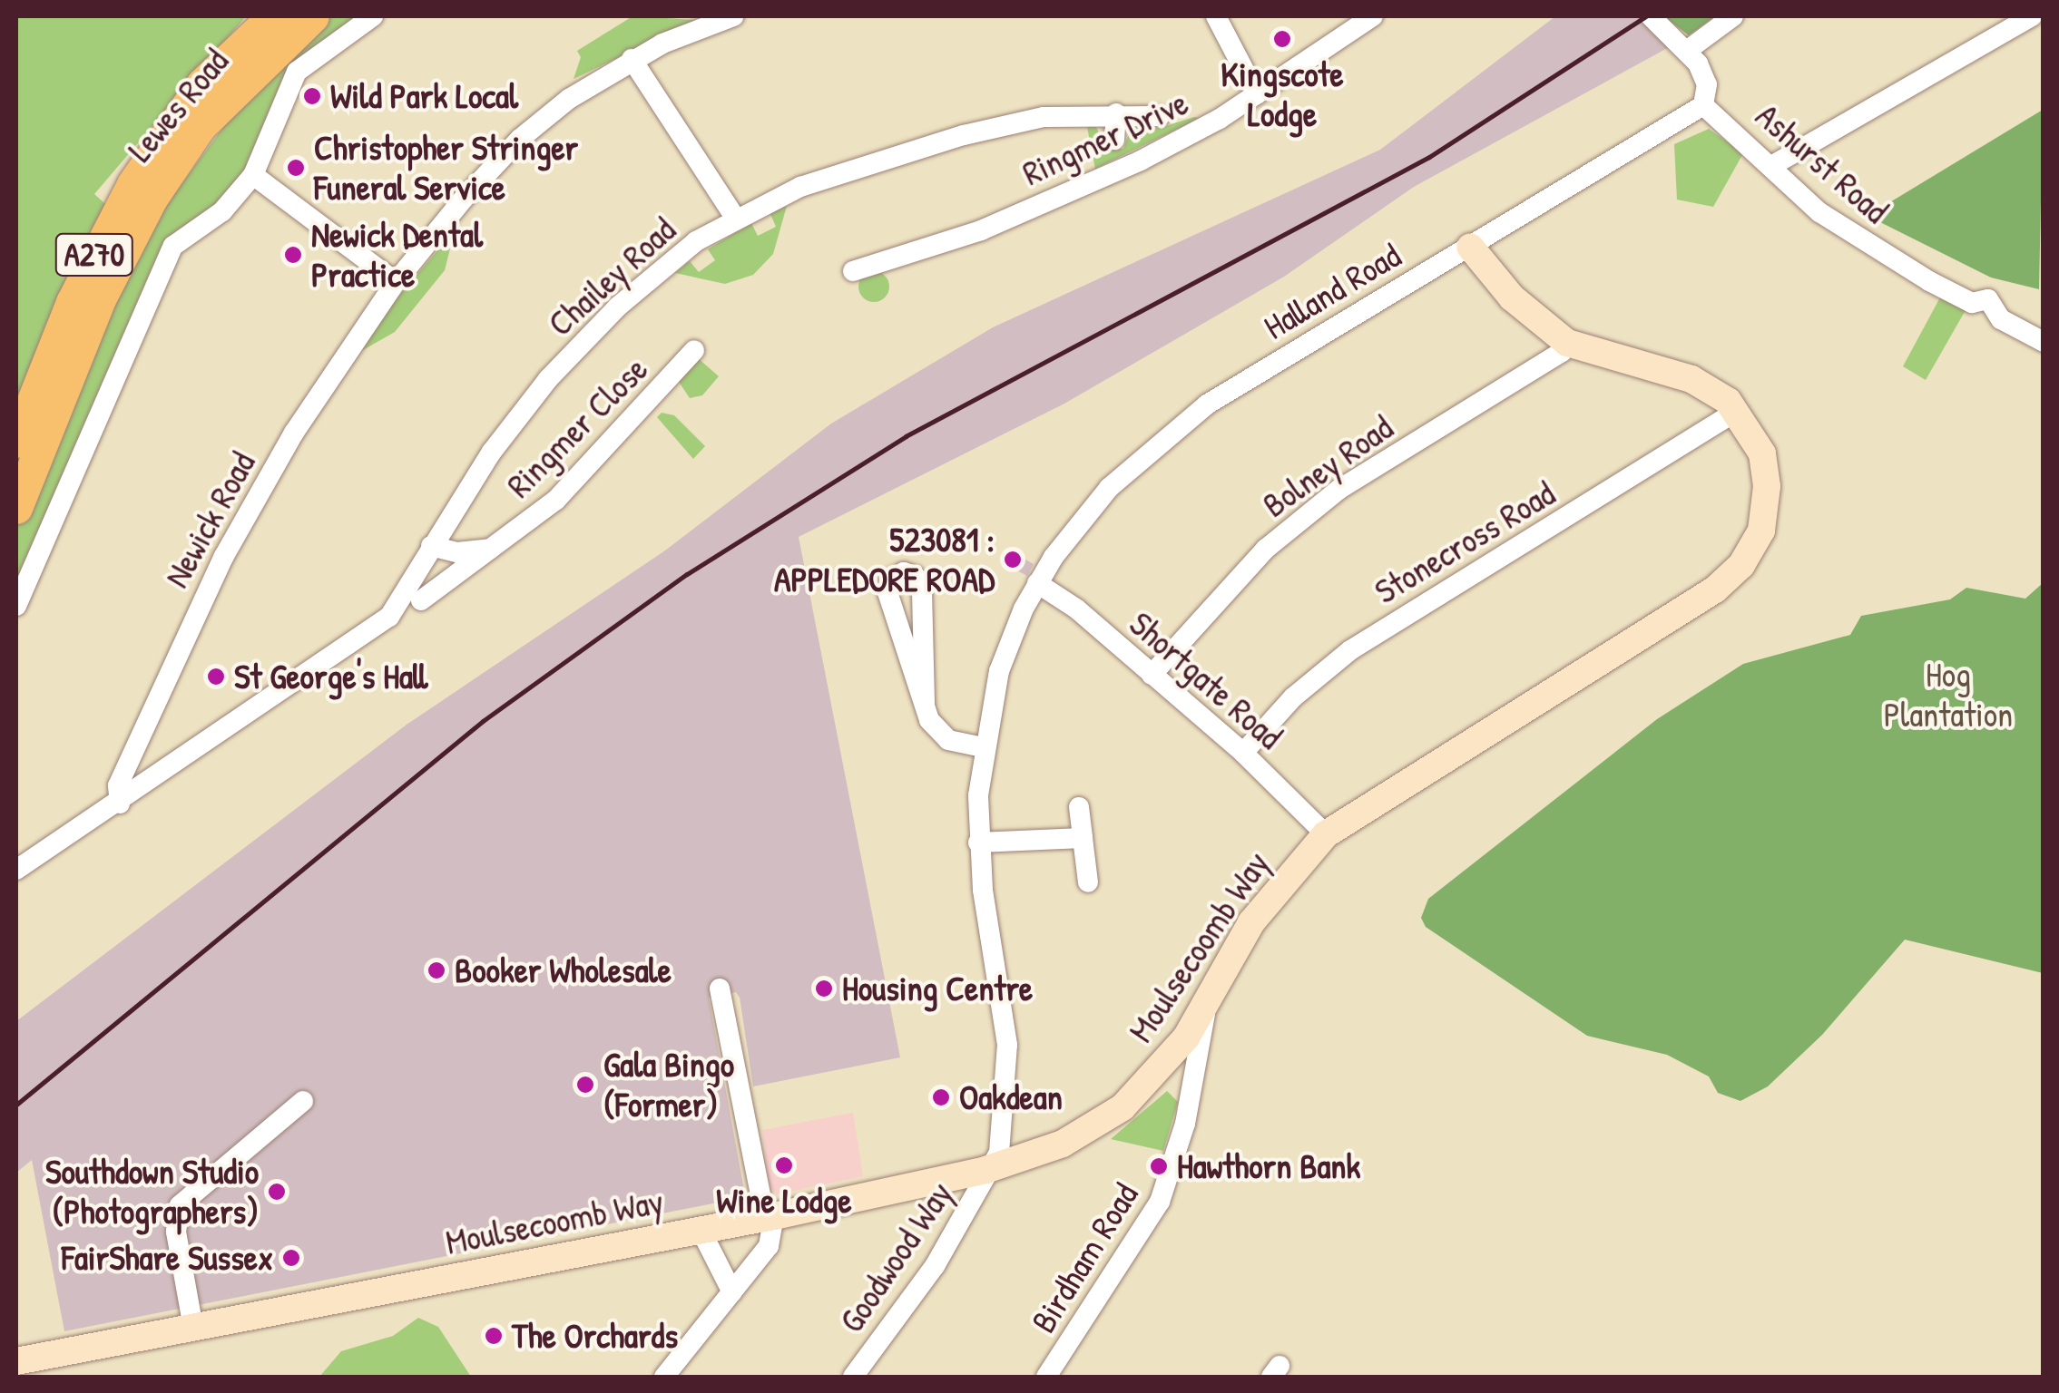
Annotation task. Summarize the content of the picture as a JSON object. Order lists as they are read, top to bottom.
{
  "streets": {
    "main road": ["Lewes Road", "A270"],
    "street": [
      "Ringmer Drive",
      "Ashurst Road",
      "Chailey Road",
      "Halland Road",
      "Ringmer Close",
      "Bolney Road",
      "Newick Road",
      "Stonecross Road",
      "Shortgate Road",
      "Moulsecoomb Way",
      "Goodwood Way",
      "Birdham Road"
    ]
  },
  "crossings": [
    ["Ashurst Road", "Halland Road"],
    ["Chailey Road", "Ringmer Close"],
    ["Chailey Road", "Newick Road"],
    ["Halland Road", "Shortgate Road"],
    ["Halland Road", "Moulsecoomb Way"],
    ["Halland Road", "Goodwood Way"],
    ["Bolney Road", "Shortgate Road"],
    ["Bolney Road", "Moulsecoomb Way"],
    ["Stonecross Road", "Shortgate Road"],
    ["Stonecross Road", "Moulsecoomb Way"],
    ["Shortgate Road", "Moulsecoomb Way"],
    ["Moulsecoomb Way", "Goodwood Way"],
    ["Moulsecoomb Way", "Birdham Road"]
  ],
  "parks": ["Hog Plantation"],
  "places": [
    "Kingscote Lodge",
    "Wild Park Local",
    "Christopher Stringer Funeral Service",
    "Newick Dental Practice",
    "523081 : APPLEDORE ROAD",
    "St George's Hall",
    "Booker Wholesale",
    "Housing Centre",
    "Gala Bingo (Former)",
    "Oakdean",
    "Wine Lodge",
    "Hawthorn Bank",
    "Southdown Studio (Photographers)",
    "FairShare Sussex",
    "The Orchards"
  ]
}
